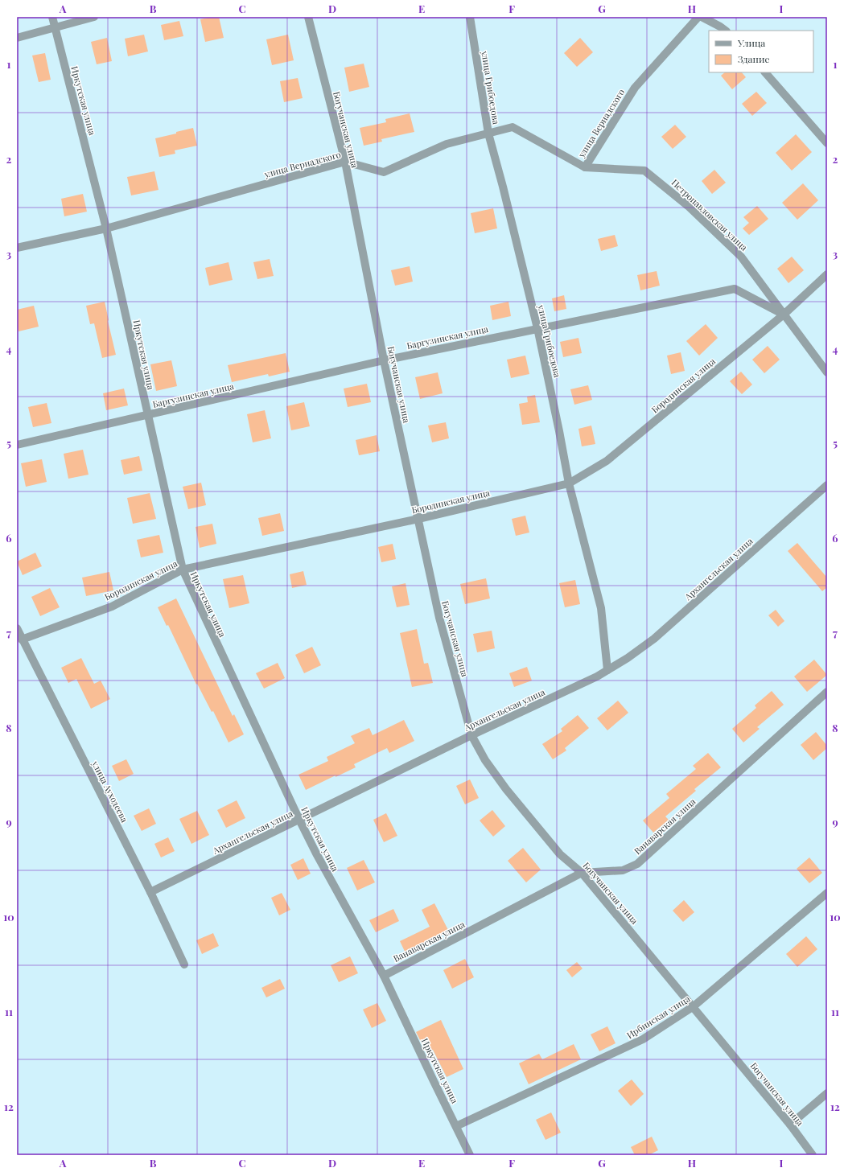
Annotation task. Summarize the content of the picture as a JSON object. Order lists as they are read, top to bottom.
{
  "streets": {
    "street": [
      "улица Грибоедова",
      "Иркутская улица",
      "улица Вернадского",
      "Богучанская улица",
      "Петропавловская улица",
      "Баргузинская улица",
      "Бородинская улица",
      "Архангельская улица",
      "улица Ауходеева",
      "Ванаварская улица",
      "Ирбинская улица"
    ]
  },
  "crossings": [
    ["улица Грибоедова", "улица Вернадского"],
    ["улица Грибоедова", "Баргузинская улица"],
    ["улица Грибоедова", "Бородинская улица"],
    ["улица Грибоедова", "Архангельская улица"],
    ["Иркутская улица", "улица Вернадского"],
    ["Иркутская улица", "Баргузинская улица"],
    ["Иркутская улица", "Бородинская улица"],
    ["Иркутская улица", "Архангельская улица"],
    ["Иркутская улица", "Ванаварская улица"],
    ["Иркутская улица", "Ирбинская улица"],
    ["улица Вернадского", "Богучанская улица"],
    ["улица Вернадского", "Петропавловская улица"],
    ["Богучанская улица", "Баргузинская улица"],
    ["Богучанская улица", "Бородинская улица"],
    ["Богучанская улица", "Архангельская улица"],
    ["Богучанская улица", "Ванаварская улица"],
    ["Богучанская улица", "Ирбинская улица"],
    ["Петропавловская улица", "Баргузинская улица"],
    ["Петропавловская улица", "Бородинская улица"],
    ["Баргузинская улица", "Бородинская улица"],
    ["Бородинская улица", "улица Ауходеева"],
    ["Архангельская улица", "улица Ауходеева"]
  ],
  "legend": ["Улица", "Здание"],
  "grid": {
    "columns": [
      "A",
      "B",
      "C",
      "D",
      "E",
      "F",
      "G",
      "H",
      "I"
    ],
    "rows": [
      "1",
      "2",
      "3",
      "4",
      "5",
      "6",
      "7",
      "8",
      "9",
      "10",
      "11",
      "12"
    ]
  }
}
